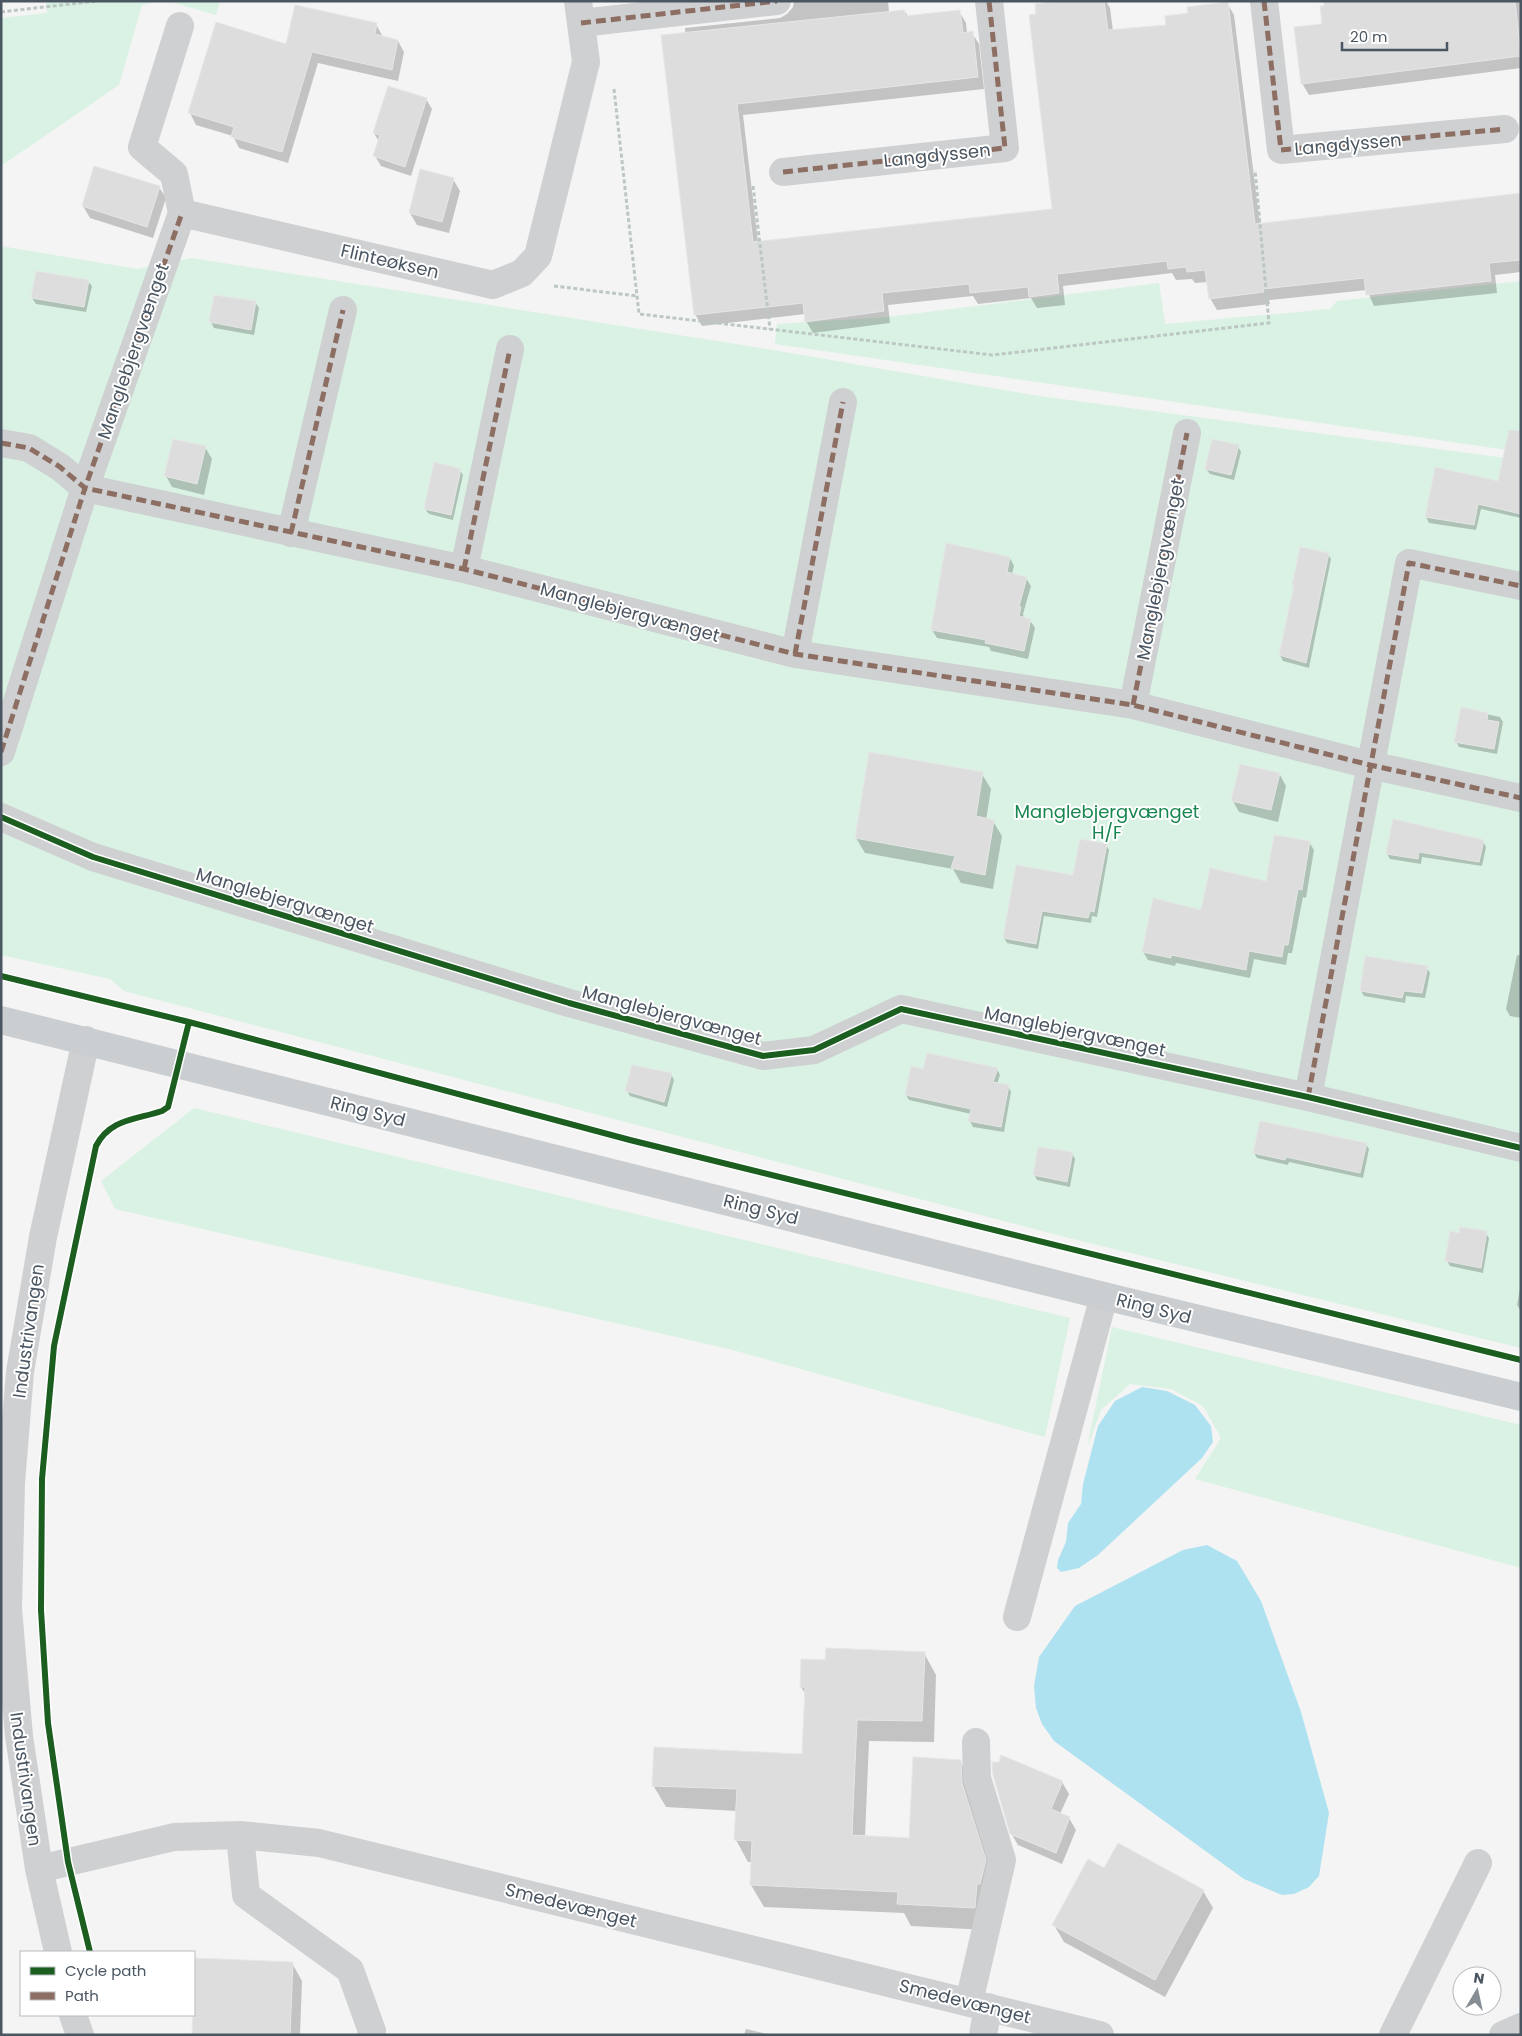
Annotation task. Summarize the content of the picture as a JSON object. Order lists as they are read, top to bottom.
{
  "streets": {
    "main road": ["Ring Syd"],
    "street": [
      "Langdyssen",
      "Flinteøksen",
      "Manglebjergvænget",
      "Industrivangen",
      "Smedevænget"
    ]
  },
  "crossings": [
    ["Flinteøksen", "Manglebjergvænget"],
    ["Ring Syd", "Industrivangen"],
    ["Industrivangen", "Smedevænget"]
  ],
  "parks": ["Manglebjergvænget H/F"],
  "legend": ["Cycle path", "Path"],
  "scale_bar": "20 m",
  "north": "top"
}
